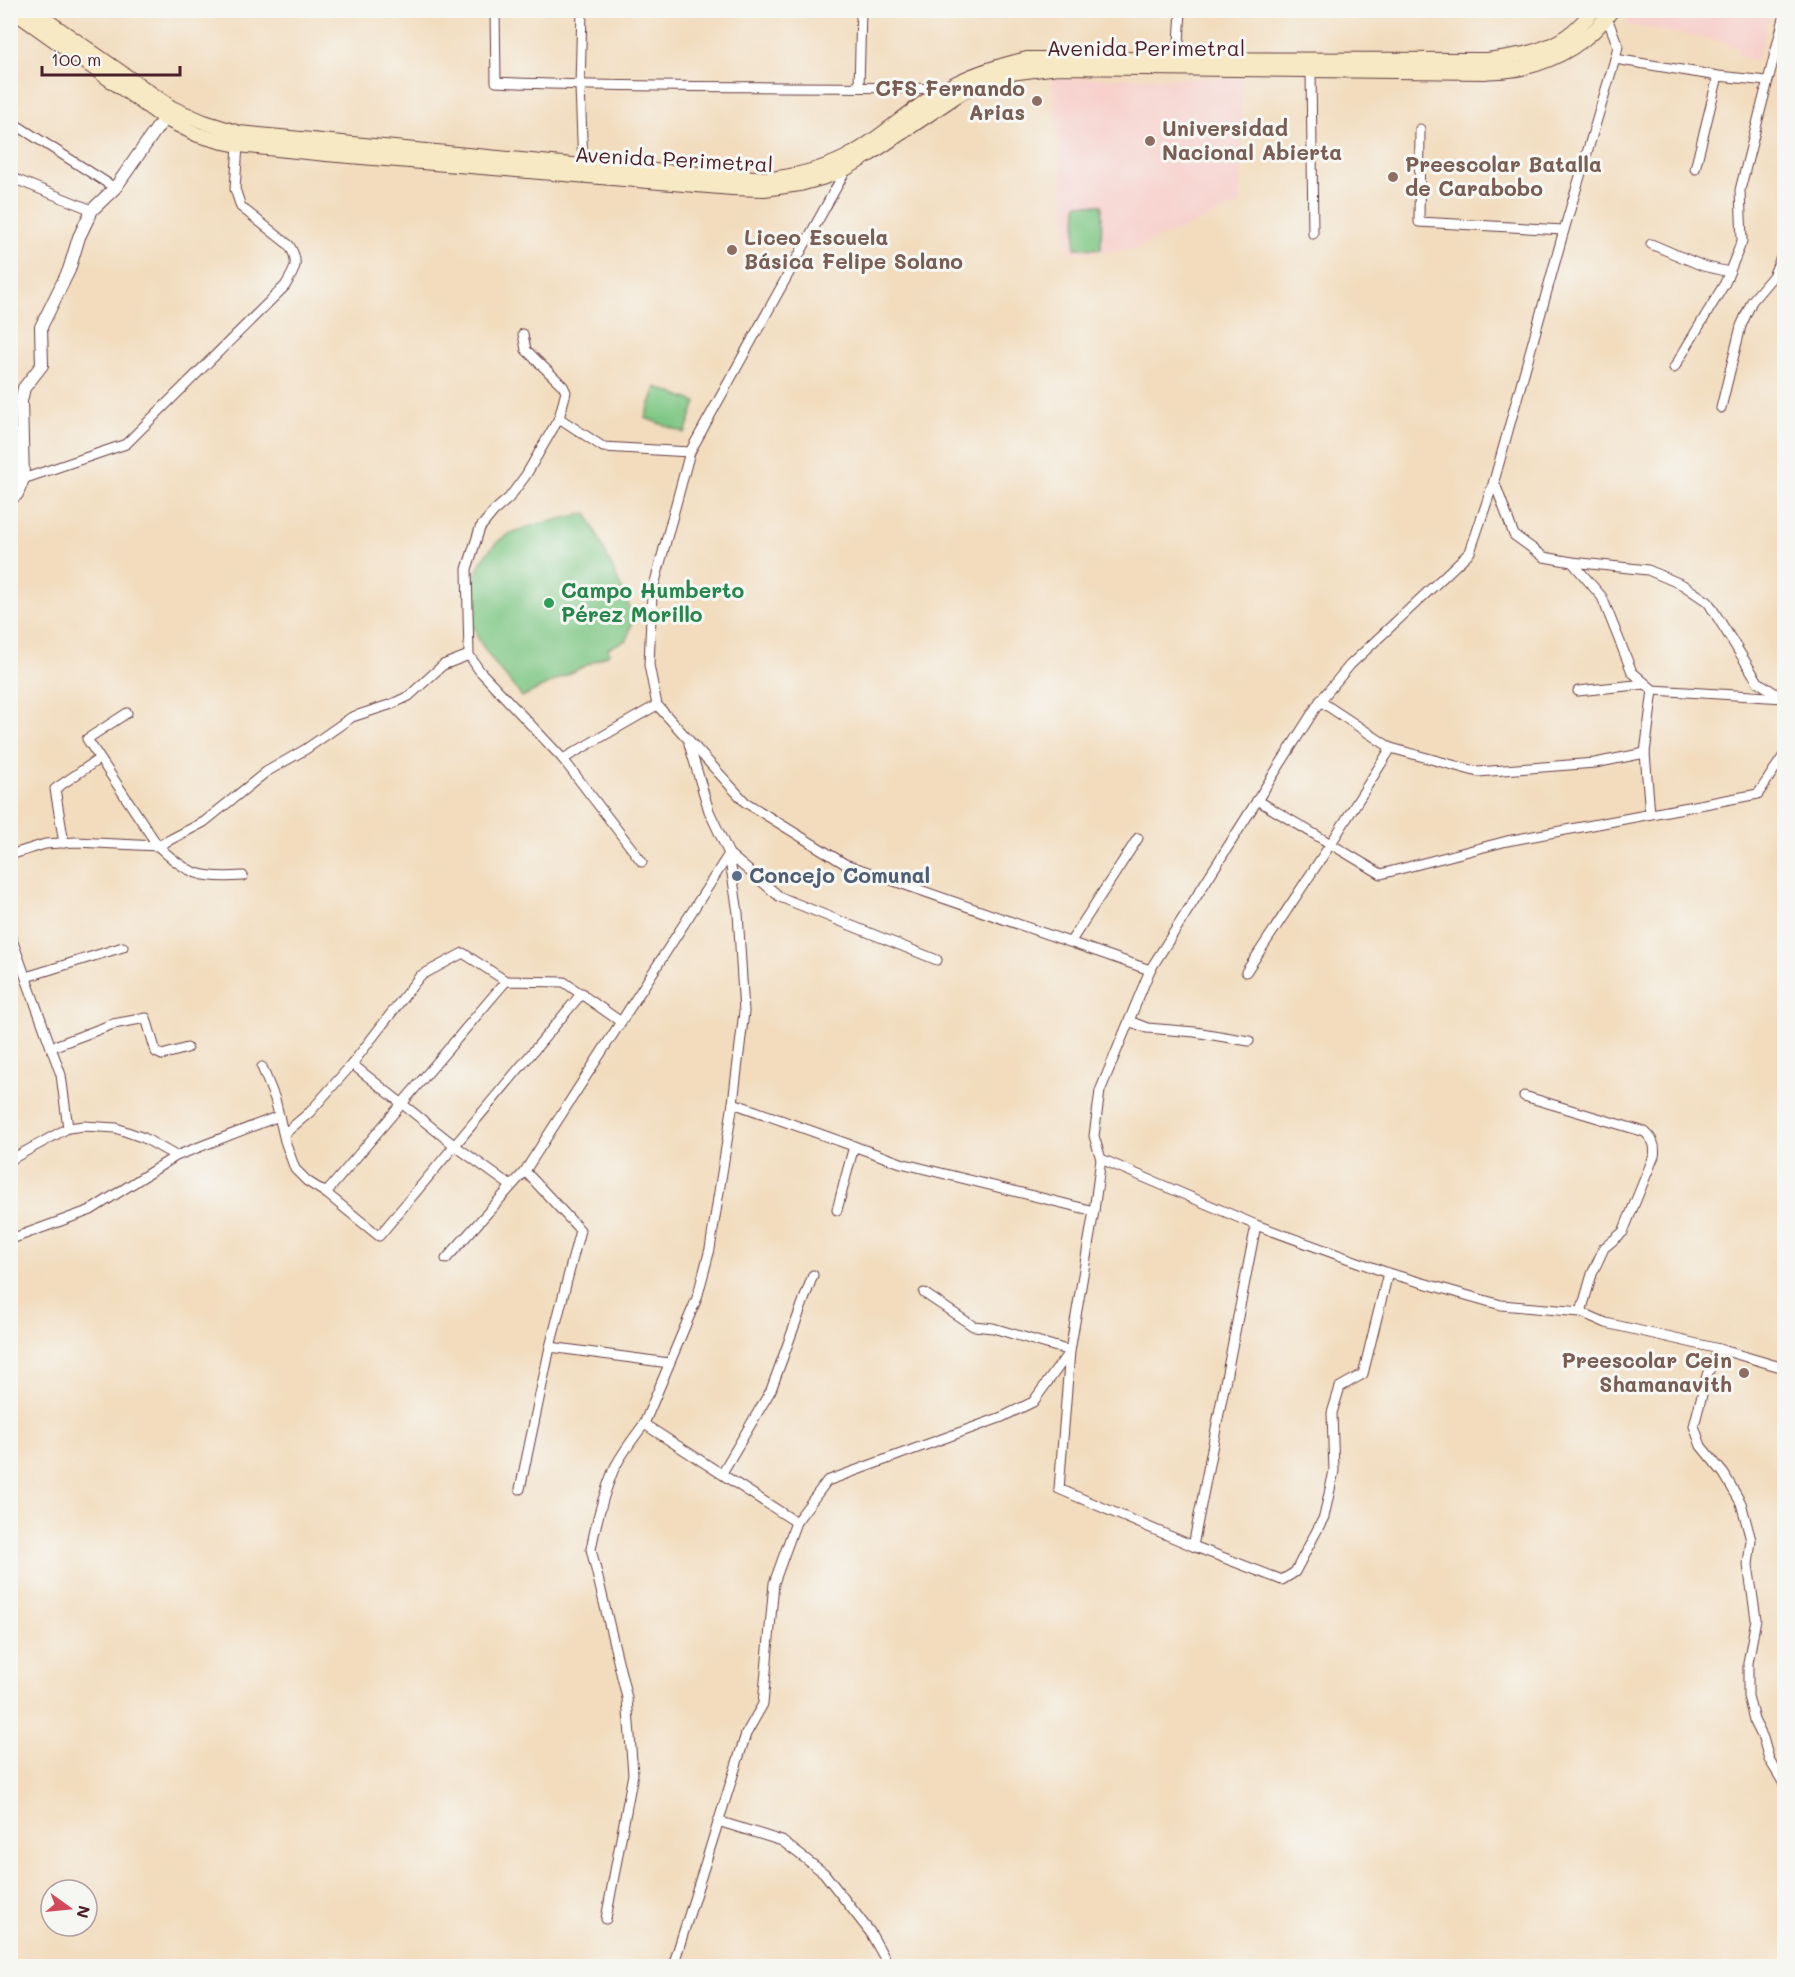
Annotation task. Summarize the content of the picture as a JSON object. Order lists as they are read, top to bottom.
{
  "streets": {
    "main road": ["Avenida Perimetral"]
  },
  "places": [
    "CFS Fernando Arias",
    "Universidad Nacional Abierta",
    "Preescolar Batalla de Carabobo",
    "Liceo Escuela Básica Felipe Solano",
    "Campo Humberto Pérez Morillo",
    "Concejo Comunal",
    "Preescolar Cein Shamanavith"
  ],
  "scale_bar": "100 m",
  "north": "right"
}
